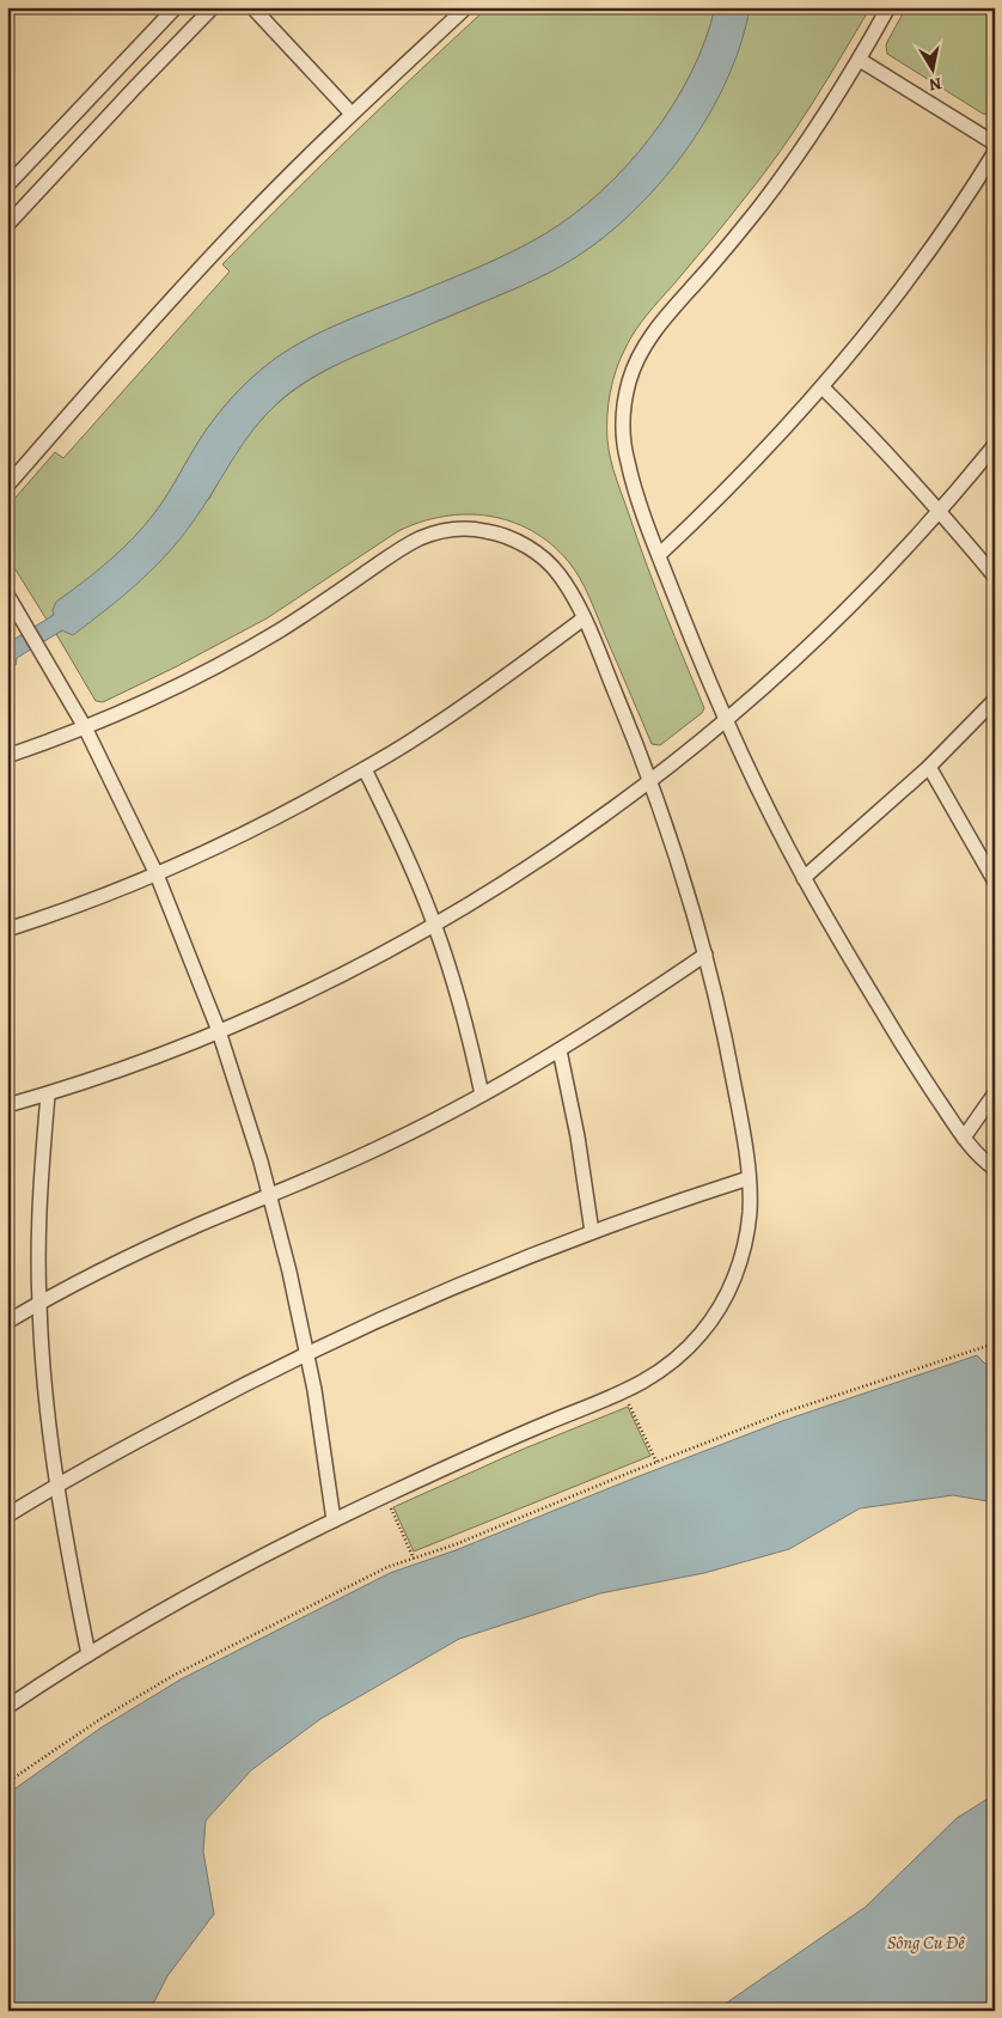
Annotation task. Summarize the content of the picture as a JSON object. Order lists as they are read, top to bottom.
{
  "water": ["Sông Cu Đê"],
  "north": "bottom"
}
